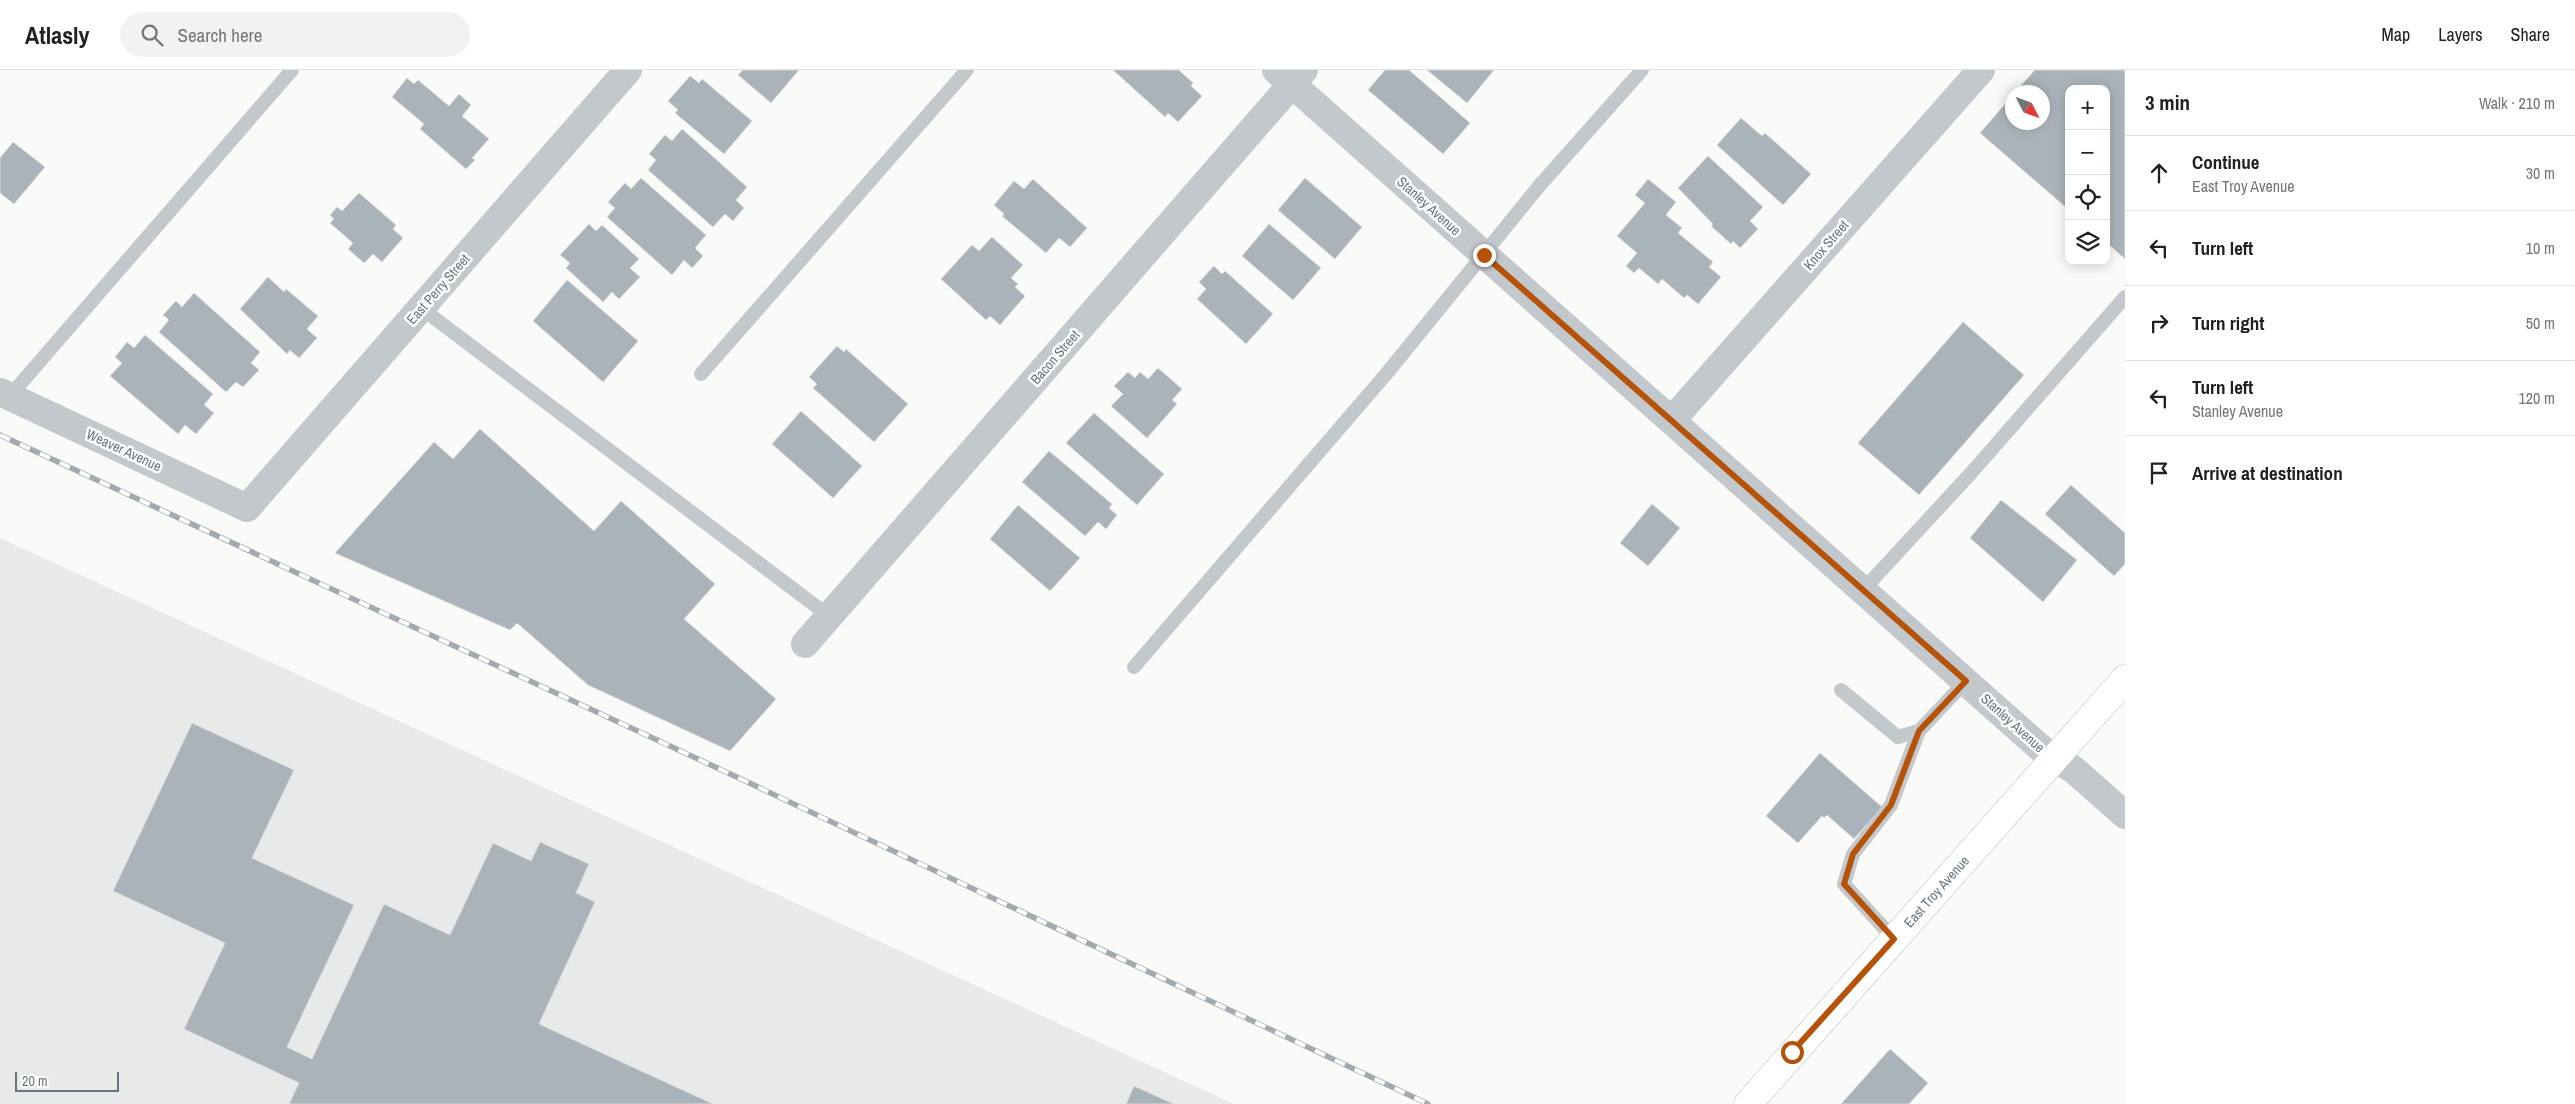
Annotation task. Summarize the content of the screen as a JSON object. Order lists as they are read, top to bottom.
{
  "streets": {
    "main road": ["East Troy Avenue"],
    "street": [
      "Stanley Avenue",
      "Knox Street",
      "East Perry Street",
      "Bacon Street",
      "Weaver Avenue"
    ]
  },
  "crossings": [
    ["Stanley Avenue", "Knox Street"],
    ["Stanley Avenue", "Bacon Street"],
    ["Stanley Avenue", "East Troy Avenue"],
    ["East Perry Street", "Weaver Avenue"]
  ],
  "scale_bar": "20 m",
  "north": "bottom right",
  "page": {
    "header": "Atlasly",
    "search": "Search here",
    "nav": ["Map", "Layers", "Share"],
    "heading": ["3 min", "Walk · 210 m"],
    "map_buttons": ["+", "−"],
    "list": [
      ["Continue", "East Troy Avenue", "30 m"],
      ["Turn left", "10 m"],
      ["Turn right", "50 m"],
      ["Turn left", "Stanley Avenue", "120 m"],
      "Arrive at destination"
    ],
    "scale": "20 m"
  }
}
